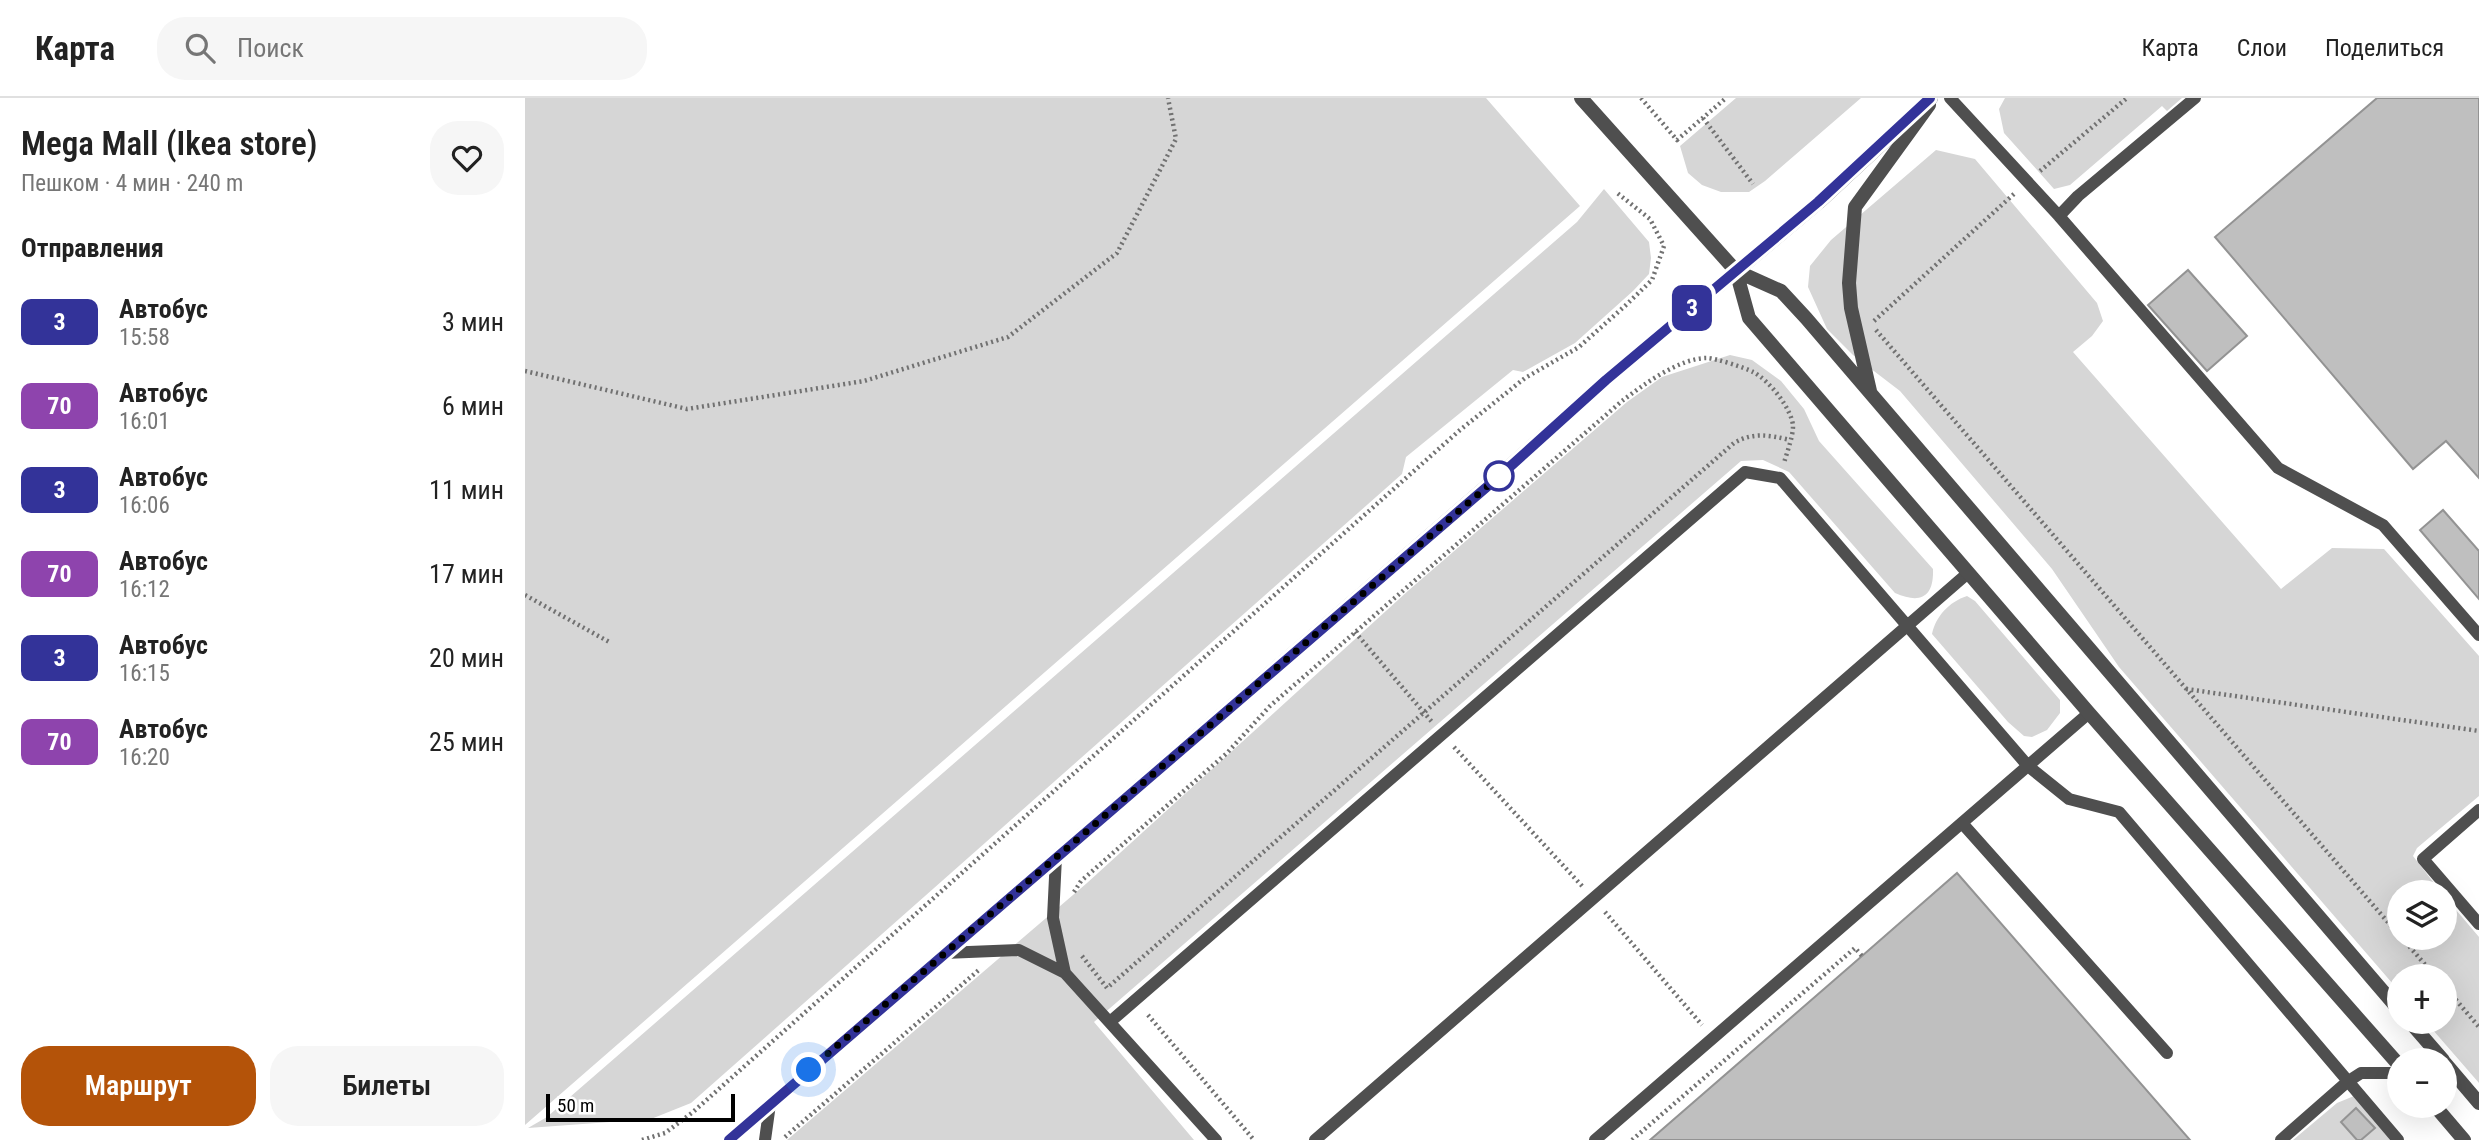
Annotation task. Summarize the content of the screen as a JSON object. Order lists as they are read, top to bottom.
{
  "lines": ["bus line 3"],
  "scale_bar": "50 m",
  "page": {
    "header": "Карта",
    "search": "Поиск",
    "nav": ["Карта", "Слои", "Поделиться"],
    "heading": [
      ["Mega Mall (Ikea store)", "Пешком · 4 мин · 240 m"],
      "Отправления"
    ],
    "on_map": "3",
    "list": [
      {
        "mark": "3",
        "name": "Автобус",
        "note": "15:58",
        "value": "3 мин"
      },
      {
        "mark": "70",
        "name": "Автобус",
        "note": "16:01",
        "value": "6 мин"
      },
      {
        "mark": "3",
        "name": "Автобус",
        "note": "16:06",
        "value": "11 мин"
      },
      {
        "mark": "70",
        "name": "Автобус",
        "note": "16:12",
        "value": "17 мин"
      },
      {
        "mark": "3",
        "name": "Автобус",
        "note": "16:15",
        "value": "20 мин"
      },
      {
        "mark": "70",
        "name": "Автобус",
        "note": "16:20",
        "value": "25 мин"
      }
    ],
    "map_buttons": ["+", "−"],
    "buttons": ["Маршрут", "Билеты"],
    "scale": "50 m"
  }
}
